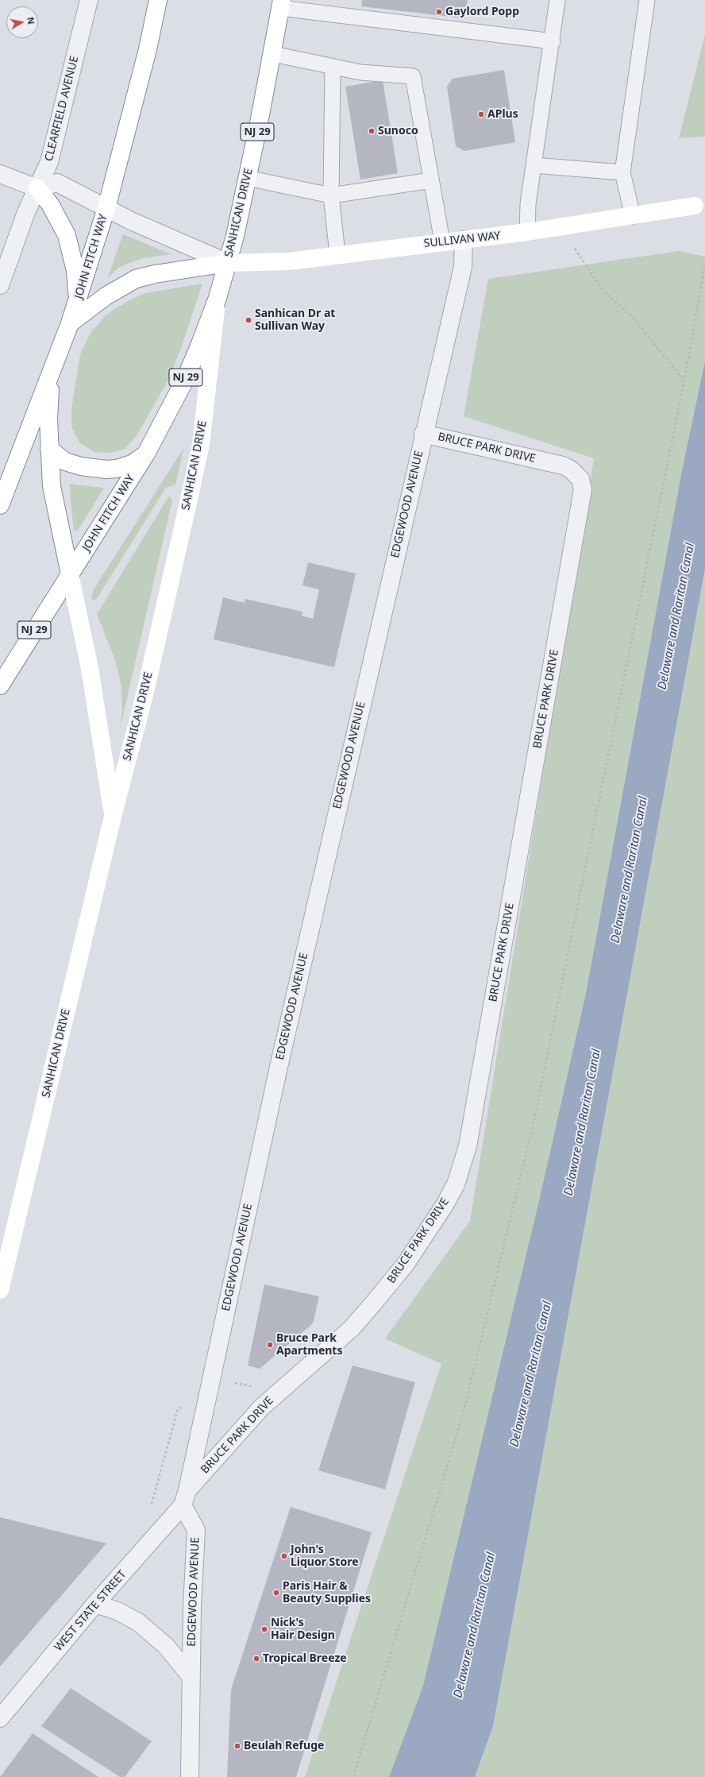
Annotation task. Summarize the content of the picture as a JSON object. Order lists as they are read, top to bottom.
{
  "streets": {
    "main road": [
      "NJ 29",
      "SANHICAN DRIVE",
      "SULLIVAN WAY",
      "JOHN FITCH WAY"
    ],
    "street": [
      "CLEARFIELD AVENUE",
      "BRUCE PARK DRIVE",
      "EDGEWOOD AVENUE",
      "WEST STATE STREET"
    ]
  },
  "crossings": [
    ["SANHICAN DRIVE", "SULLIVAN WAY"],
    ["SANHICAN DRIVE", "JOHN FITCH WAY"],
    ["SULLIVAN WAY", "JOHN FITCH WAY"],
    ["SULLIVAN WAY", "EDGEWOOD AVENUE"],
    ["BRUCE PARK DRIVE", "EDGEWOOD AVENUE"],
    ["BRUCE PARK DRIVE", "WEST STATE STREET"],
    ["EDGEWOOD AVENUE", "WEST STATE STREET"]
  ],
  "water": ["Delaware and Raritan Canal"],
  "places": [
    "Gaylord Popp",
    "APlus",
    "Sunoco",
    "Sanhican Dr at Sullivan Way",
    "Bruce Park Apartments",
    "John's Liquor Store",
    "Paris Hair & Beauty Supplies",
    "Nick's Hair Design",
    "Tropical Breeze",
    "Beulah Refuge"
  ],
  "north": "right"
}
